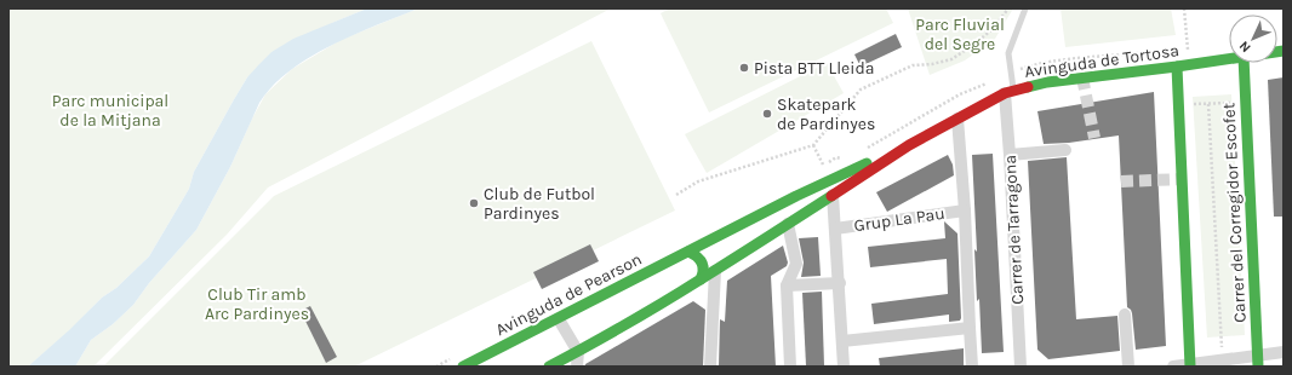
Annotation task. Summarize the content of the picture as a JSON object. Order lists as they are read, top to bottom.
{
  "streets": {
    "street": [
      "Avinguda de Tortosa",
      "Carrer del Corregidor Escofet",
      "Grup La Pau",
      "Carrer de Tarragona",
      "Avinguda de Pearson"
    ]
  },
  "crossings": [
    ["Avinguda de Tortosa", "Grup La Pau"],
    ["Avinguda de Tortosa", "Carrer de Tarragona"],
    ["Avinguda de Tortosa", "Avinguda de Pearson"]
  ],
  "parks": ["Parc Fluvial del Segre", "Parc municipal de la Mitjana", "Club Tir amb Arc Pardinyes"],
  "places": ["Pista BTT Lleida", "Skatepark de Pardinyes", "Club de Futbol Pardinyes"],
  "north": "bottom left"
}
